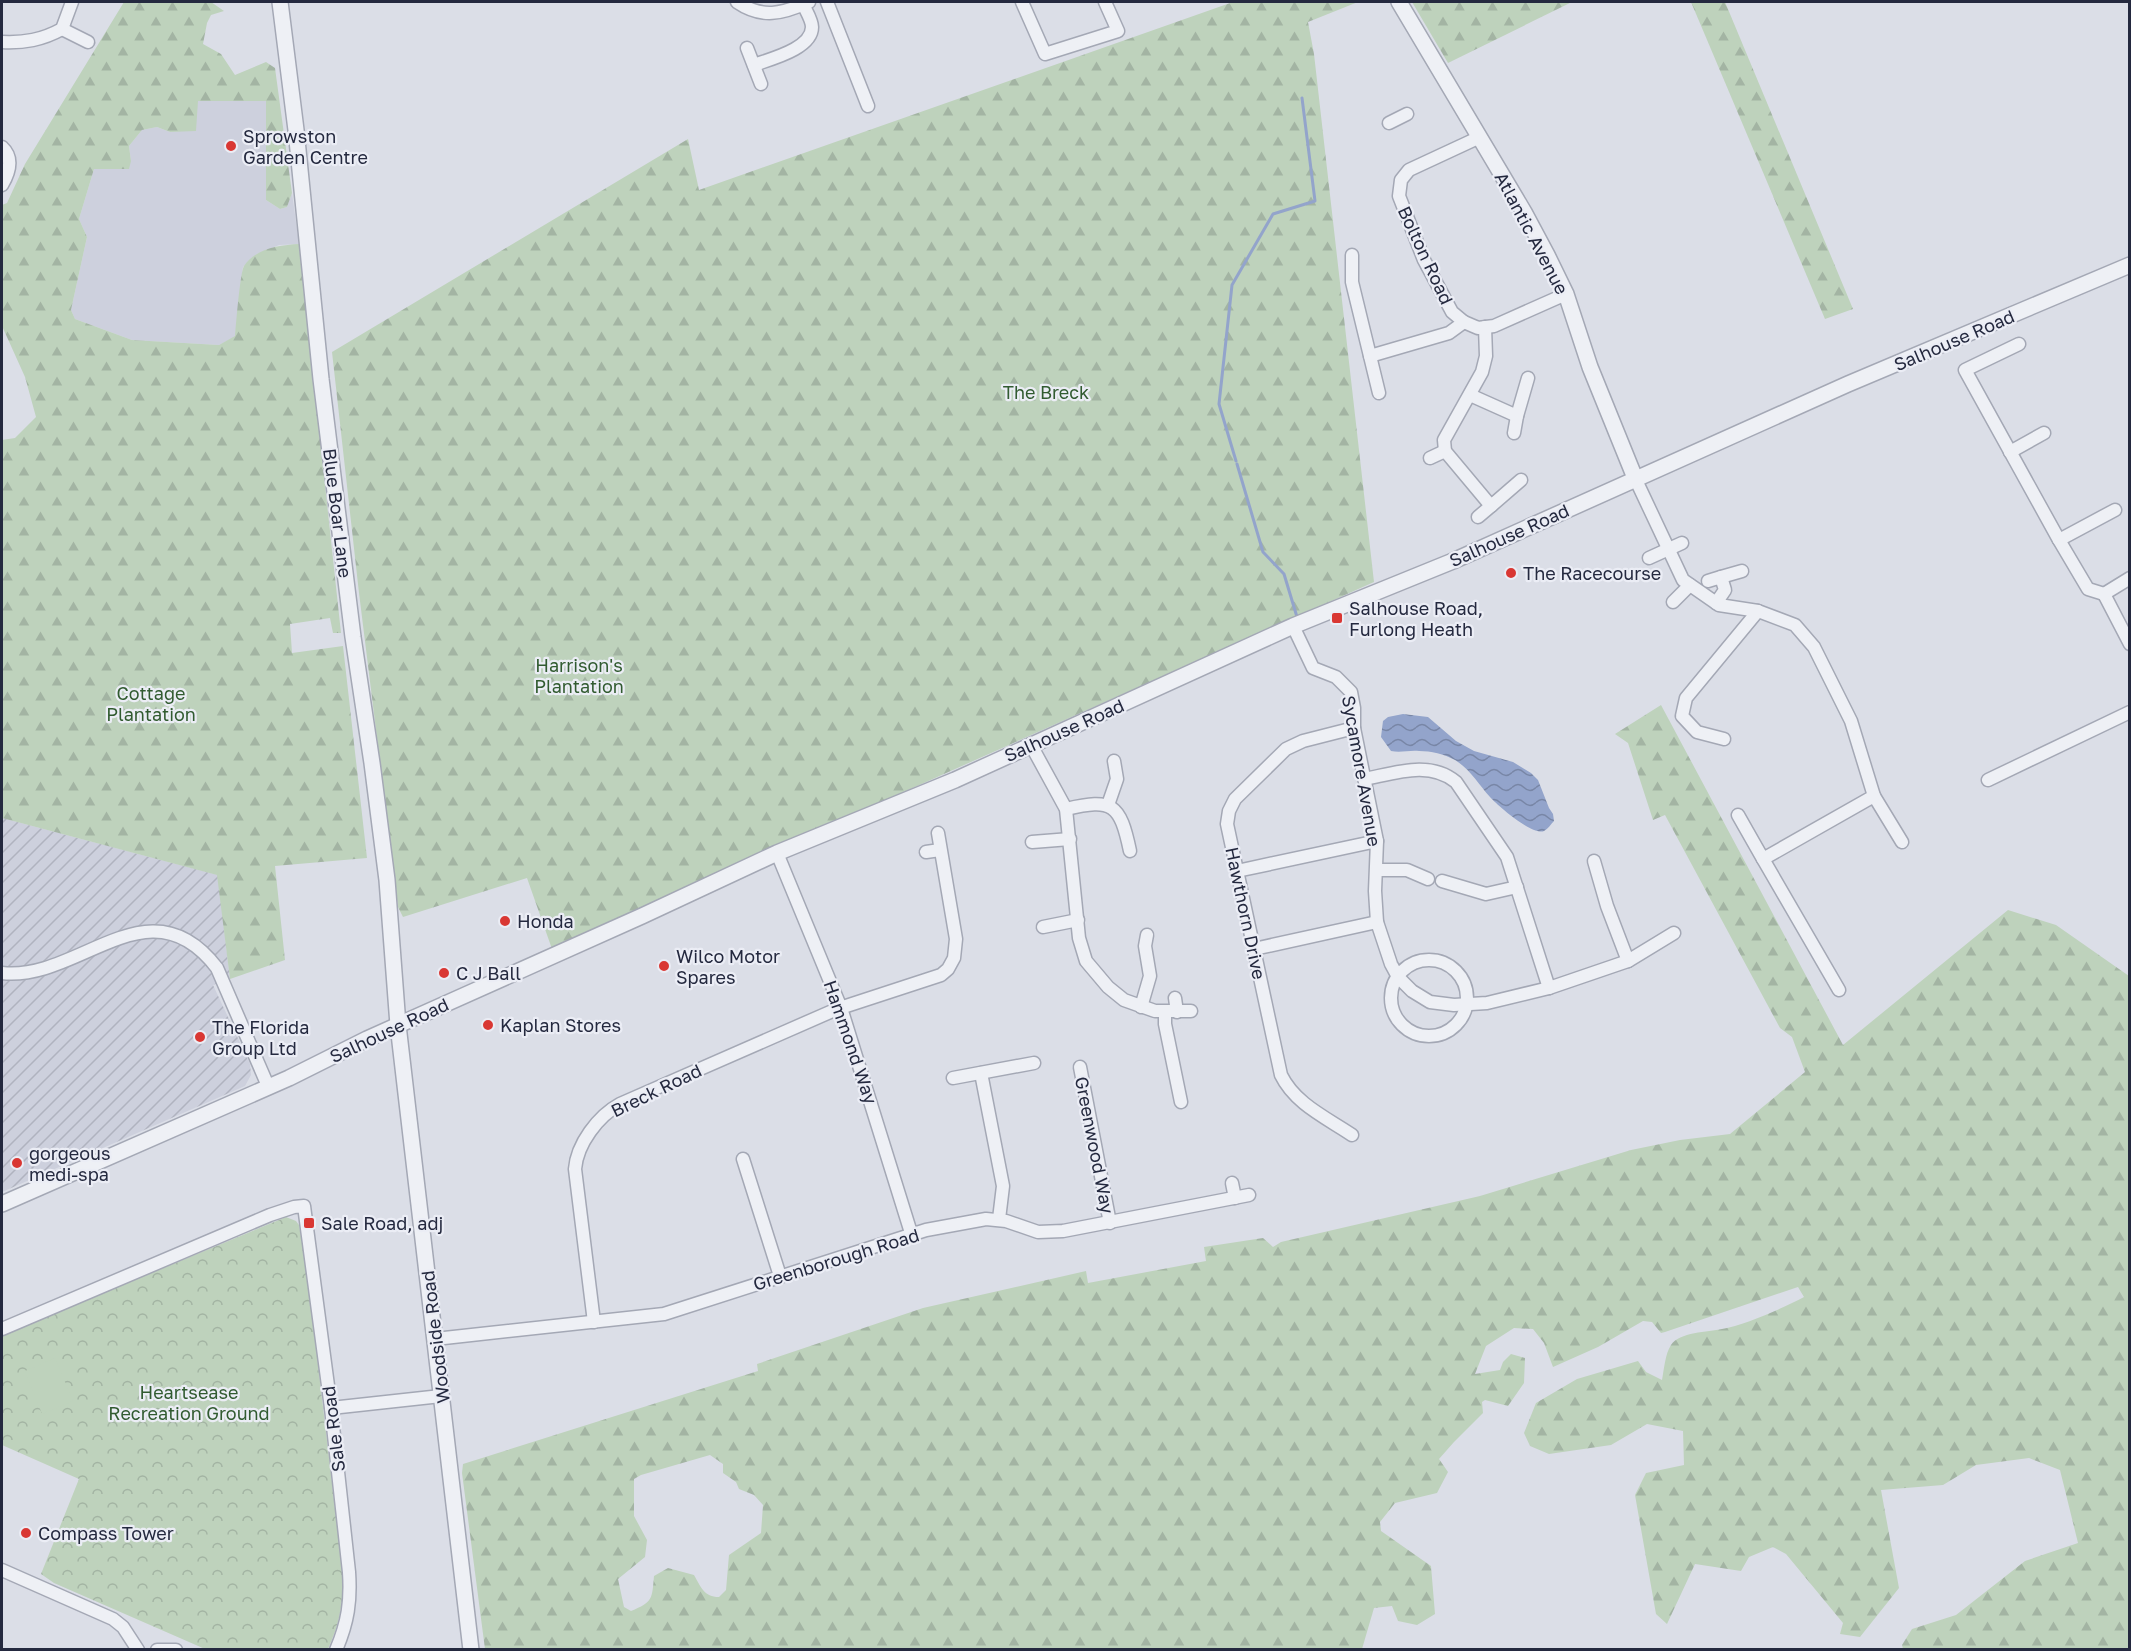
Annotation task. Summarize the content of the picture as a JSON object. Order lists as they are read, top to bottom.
{
  "streets": {
    "street": [
      "Atlantic Avenue",
      "Bolton Road",
      "Salhouse Road",
      "Blue Boar Lane",
      "Sycamore Avenue",
      "Hawthorn Drive",
      "Hammond Way",
      "Breck Road",
      "Greenwood Way",
      "Greenborough Road",
      "Woodside Road",
      "Sale Road"
    ]
  },
  "crossings": [
    ["Atlantic Avenue", "Bolton Road"],
    ["Atlantic Avenue", "Salhouse Road"],
    ["Salhouse Road", "Blue Boar Lane"],
    ["Salhouse Road", "Sycamore Avenue"],
    ["Salhouse Road", "Hammond Way"],
    ["Salhouse Road", "Woodside Road"],
    ["Blue Boar Lane", "Woodside Road"],
    ["Sycamore Avenue", "Hawthorn Drive"],
    ["Hammond Way", "Breck Road"],
    ["Hammond Way", "Greenborough Road"],
    ["Breck Road", "Greenborough Road"],
    ["Greenwood Way", "Greenborough Road"],
    ["Greenborough Road", "Woodside Road"]
  ],
  "parks": [
    "The Breck",
    "Harrison's Plantation",
    "Cottage Plantation",
    "Heartsease Recreation Ground"
  ],
  "places": {
    "other": [
      "Sprowston Garden Centre",
      "The Racecourse",
      "Honda",
      "Wilco Motor Spares",
      "C J Ball",
      "Kaplan Stores",
      "The Florida Group Ltd",
      "gorgeous medi-spa",
      "Compass Tower"
    ],
    "transit": ["Salhouse Road, Furlong Heath", "Sale Road, adj"]
  }
}
